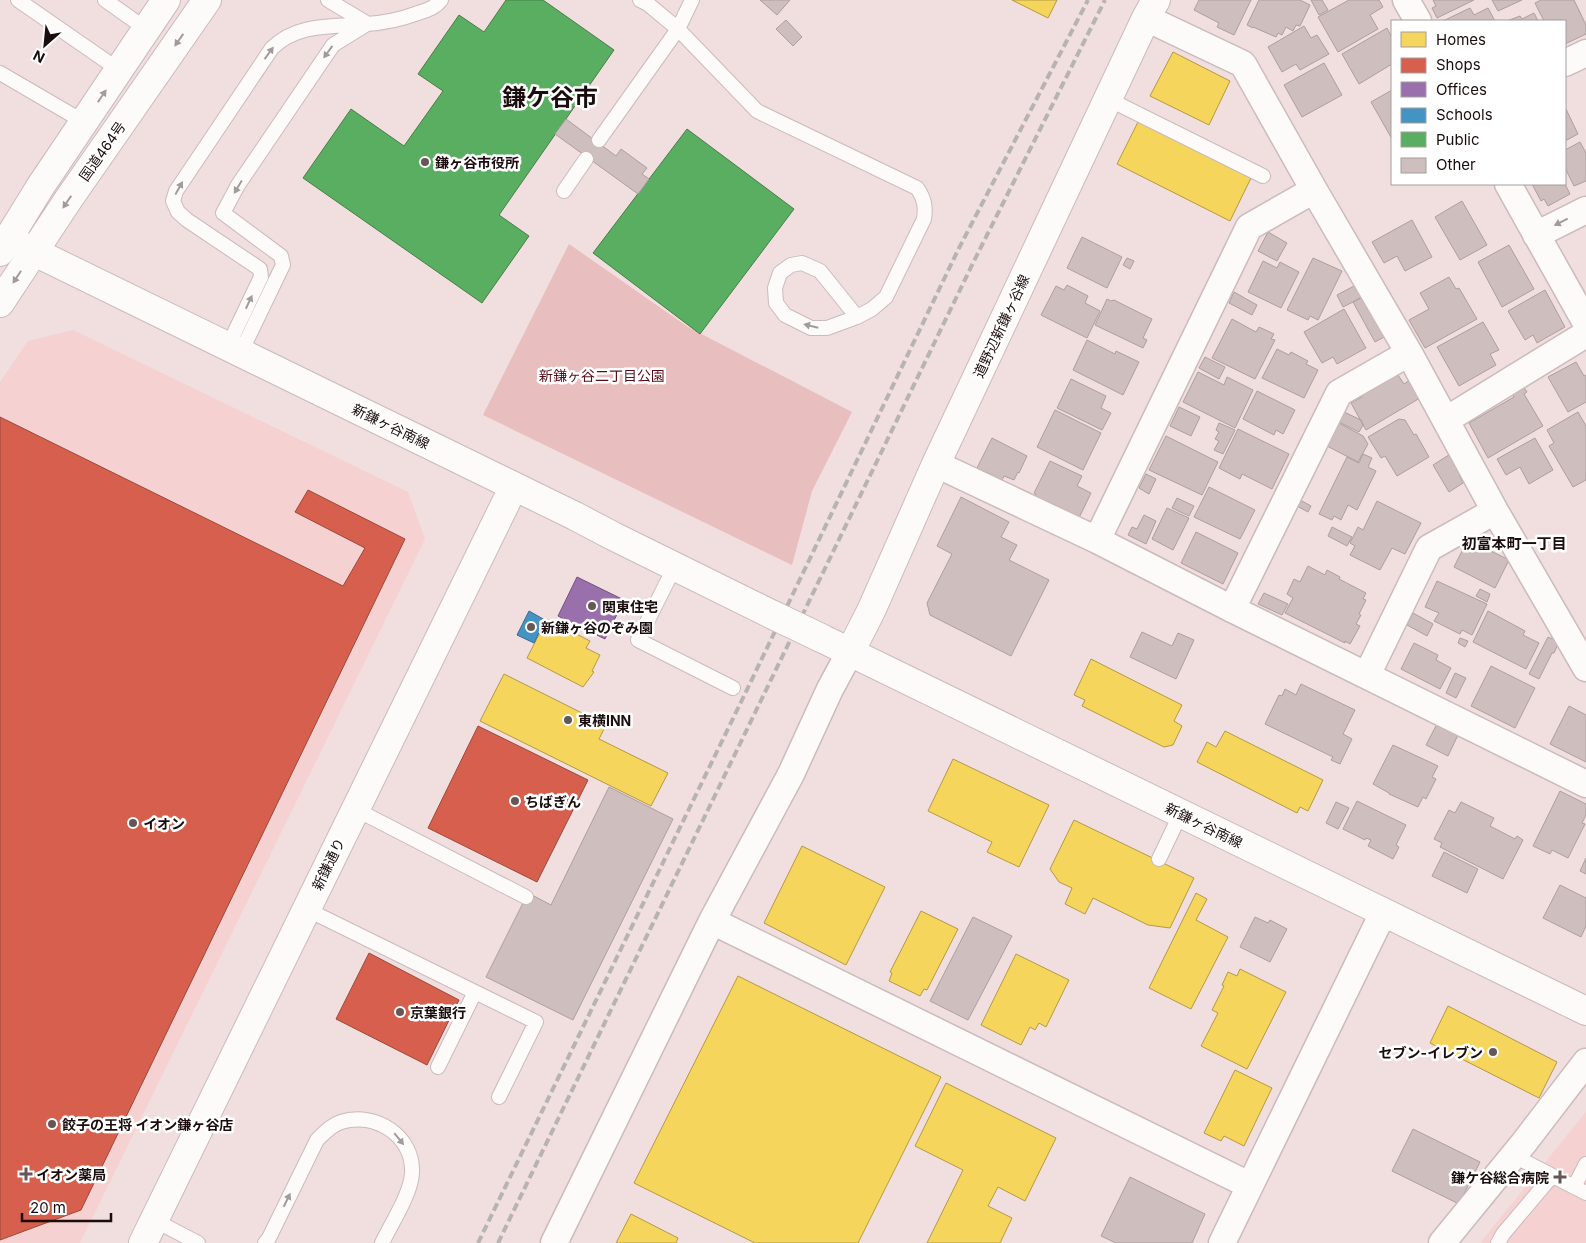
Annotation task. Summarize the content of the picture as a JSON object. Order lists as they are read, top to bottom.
{
  "streets": {
    "main road": [
      "国道464号",
      "道野辺新鎌ヶ谷線",
      "新鎌ヶ谷南線",
      "新鎌通り"
    ]
  },
  "crossings": [
    ["国道464号", "新鎌ヶ谷南線"],
    ["道野辺新鎌ヶ谷線", "新鎌ヶ谷南線"],
    ["新鎌ヶ谷南線", "新鎌通り"]
  ],
  "districts": ["鎌ケ谷市", "初富本町一丁目"],
  "parks": ["新鎌ヶ谷二丁目公園"],
  "places": {
    "other": [
      "鎌ヶ谷市役所",
      "関東住宅",
      "新鎌ヶ谷のぞみ園",
      "東横INN",
      "ちばぎん",
      "イオン",
      "京葉銀行",
      "セブン-イレブン",
      "餃子の王将 イオン鎌ヶ谷店"
    ],
    "health": ["イオン薬局", "鎌ケ谷総合病院"]
  },
  "legend": [
    "Homes",
    "Shops",
    "Offices",
    "Schools",
    "Public",
    "Other"
  ],
  "scale_bar": "20 m",
  "north": "bottom left"
}
